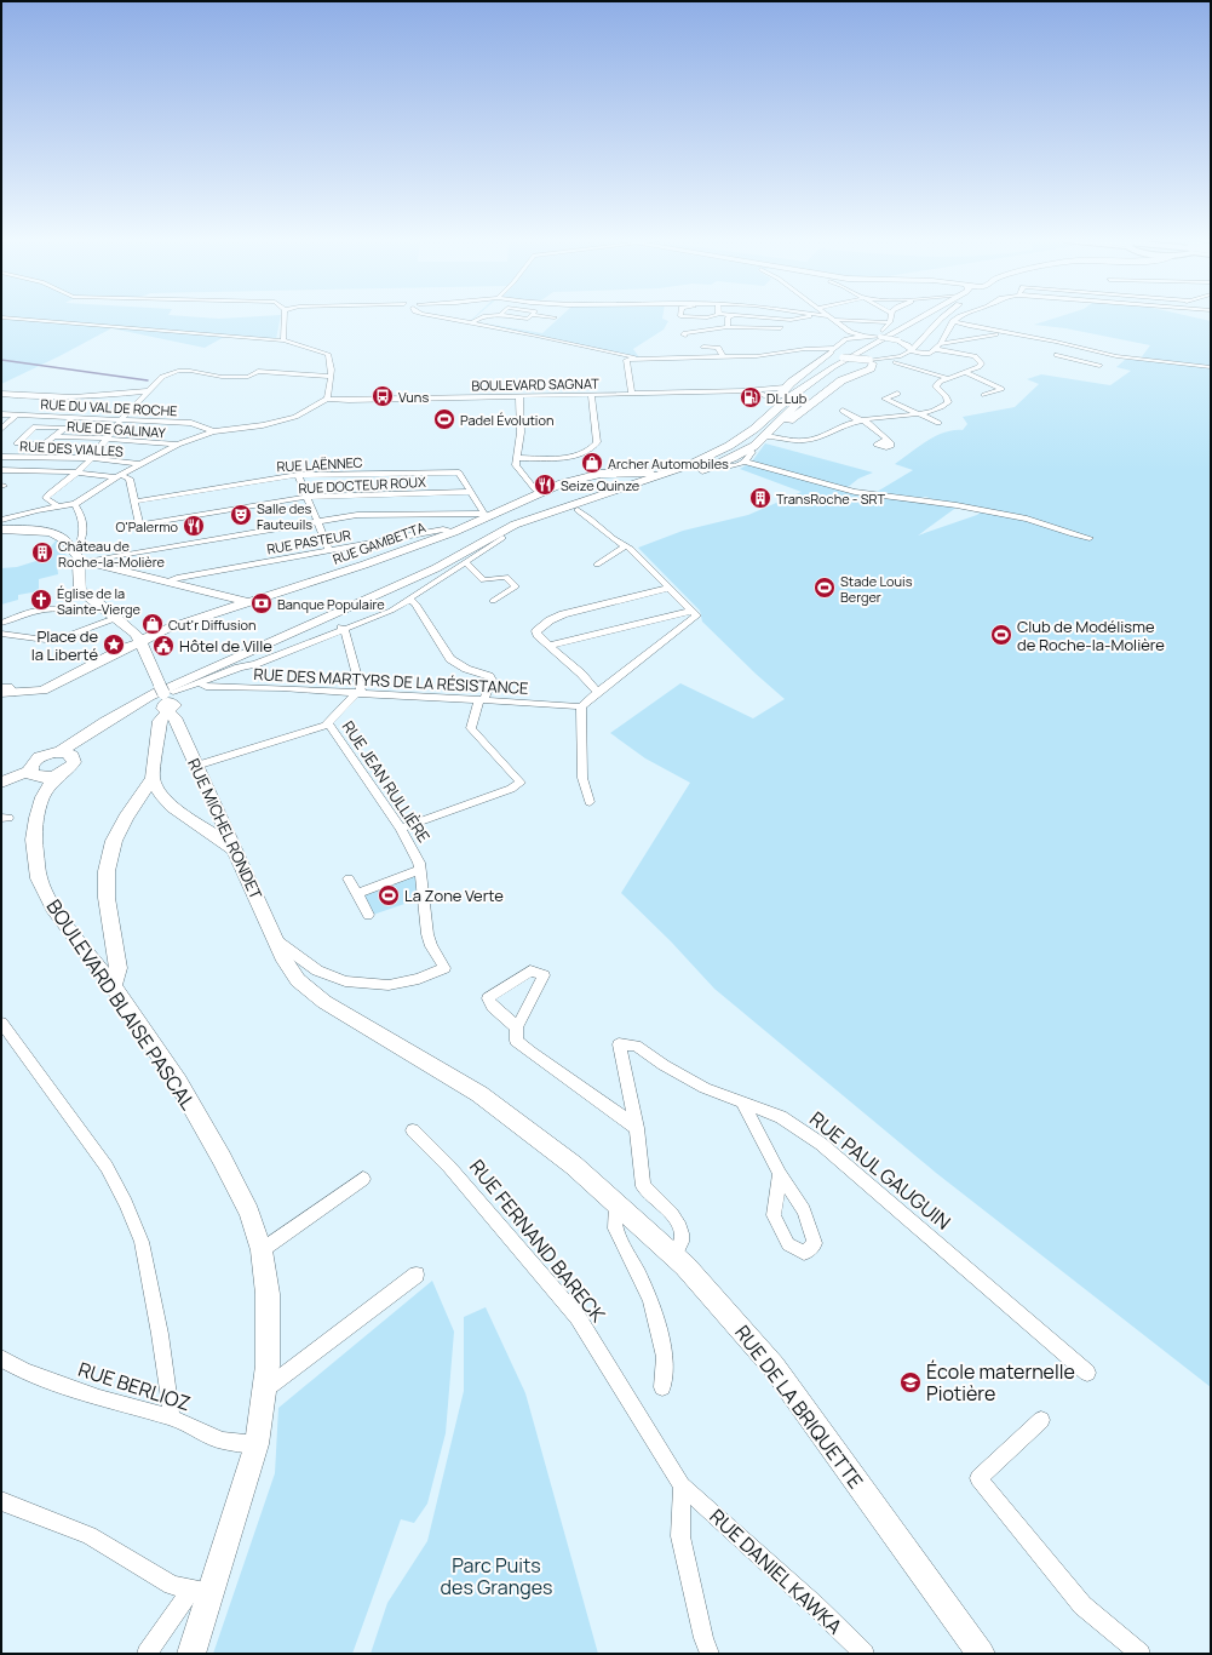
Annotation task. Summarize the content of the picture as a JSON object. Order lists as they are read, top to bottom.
{
  "streets": {
    "main road": [
      "RUE GAMBETTA",
      "RUE MICHEL RONDET",
      "BOULEVARD BLAISE PASCAL",
      "RUE DE LA BRIQUETTE"
    ],
    "street": [
      "BOULEVARD SAGNAT",
      "RUE DU VAL DE ROCHE",
      "RUE DE GALINAY",
      "RUE DES VIALLES",
      "RUE LAËNNEC",
      "RUE DOCTEUR ROUX",
      "RUE PASTEUR",
      "RUE DES MARTYRS DE LA RÉSISTANCE",
      "RUE JEAN RULLIÈRE",
      "RUE PAUL GAUGUIN",
      "RUE FERNAND BARECK",
      "RUE BERLIOZ",
      "RUE DANIEL KAWKA"
    ]
  },
  "crossings": [
    ["RUE LAËNNEC", "RUE DOCTEUR ROUX"],
    ["RUE LAËNNEC", "RUE GAMBETTA"],
    ["RUE PASTEUR", "RUE GAMBETTA"],
    ["RUE GAMBETTA", "RUE MICHEL RONDET"],
    ["RUE JEAN RULLIÈRE", "RUE MICHEL RONDET"],
    ["RUE MICHEL RONDET", "RUE DE LA BRIQUETTE"],
    ["BOULEVARD BLAISE PASCAL", "RUE BERLIOZ"],
    ["RUE PAUL GAUGUIN", "RUE DE LA BRIQUETTE"],
    ["RUE FERNAND BARECK", "RUE DANIEL KAWKA"]
  ],
  "parks": ["Parc Puits des Granges"],
  "places": {
    "bus stop": ["Vuns"],
    "fuel station": ["DL Lub"],
    "sports": [
      "Padel Évolution",
      "Stade Louis Berger",
      "Club de Modélisme de Roche-la-Molière",
      "La Zone Verte"
    ],
    "shop": ["Archer Automobiles", "Cut'r Diffusion"],
    "restaurant": ["Seize Quinze", "O'Palermo"],
    "building": ["TransRoche - SRT", "Château de Roche-la-Molière"],
    "theatre": ["Salle des Fauteuils"],
    "church": ["Église de la Sainte-Vierge"],
    "bank": ["Banque Populaire"],
    "place": ["Place de la Liberté"],
    "public building": ["Hôtel de Ville"],
    "school or university": ["École maternelle Piotière"]
  }
}
